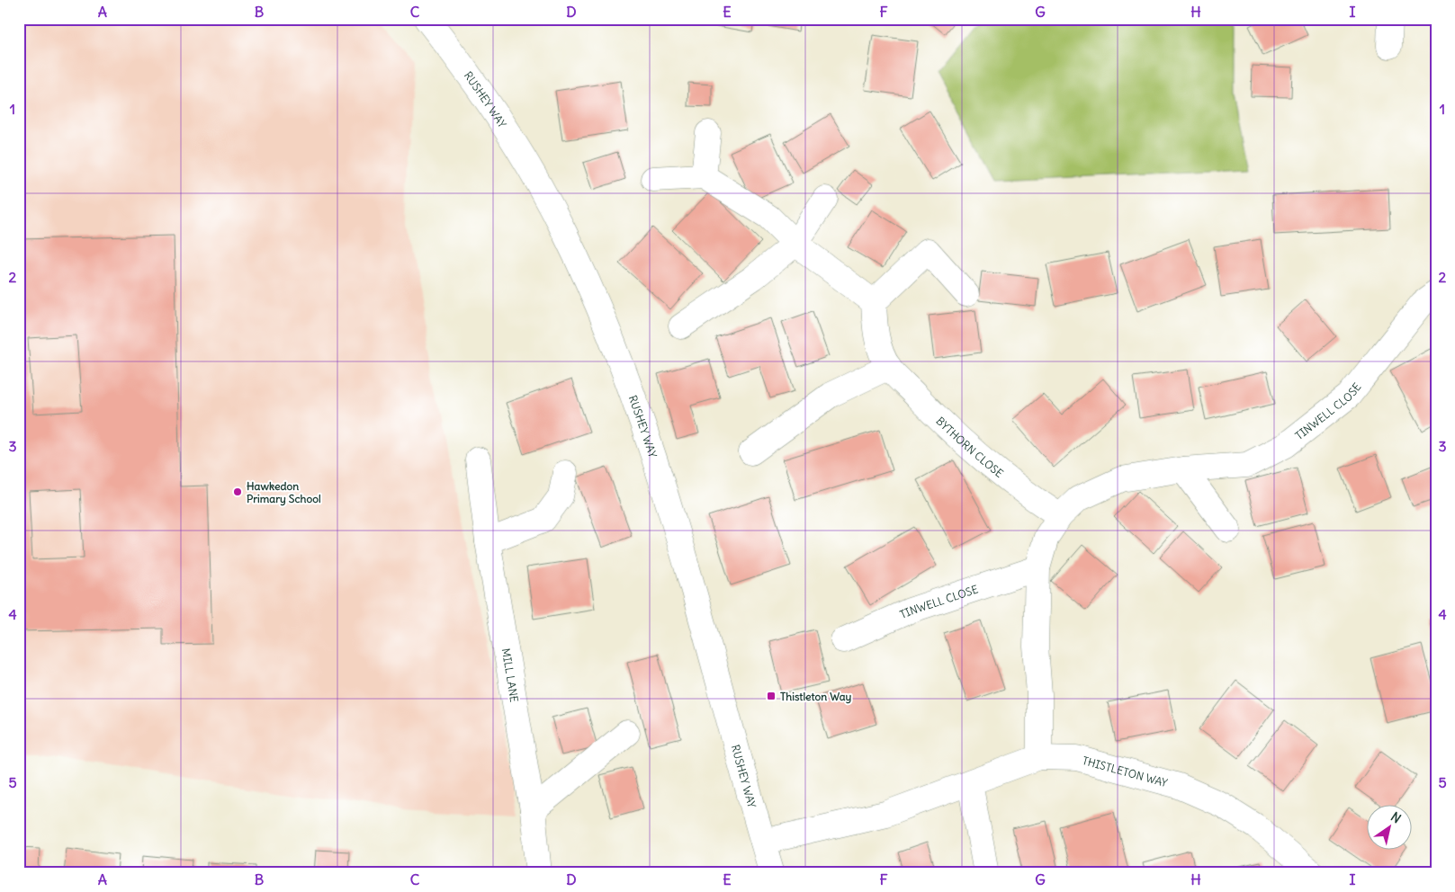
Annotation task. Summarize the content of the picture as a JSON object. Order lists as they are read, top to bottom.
{
  "streets": {
    "street": [
      "RUSHEY WAY",
      "TINWELL CLOSE",
      "BYTHORN CLOSE",
      "MILL LANE",
      "THISTLETON WAY"
    ]
  },
  "crossings": [
    ["RUSHEY WAY", "THISTLETON WAY"],
    ["TINWELL CLOSE", "BYTHORN CLOSE"],
    ["TINWELL CLOSE", "THISTLETON WAY"]
  ],
  "places": {
    "other": ["Hawkedon Primary School"],
    "transit": ["Thistleton Way"]
  },
  "north": "top right",
  "grid": {
    "columns": [
      "A",
      "B",
      "C",
      "D",
      "E",
      "F",
      "G",
      "H",
      "I"
    ],
    "rows": [
      "1",
      "2",
      "3",
      "4",
      "5"
    ]
  }
}
